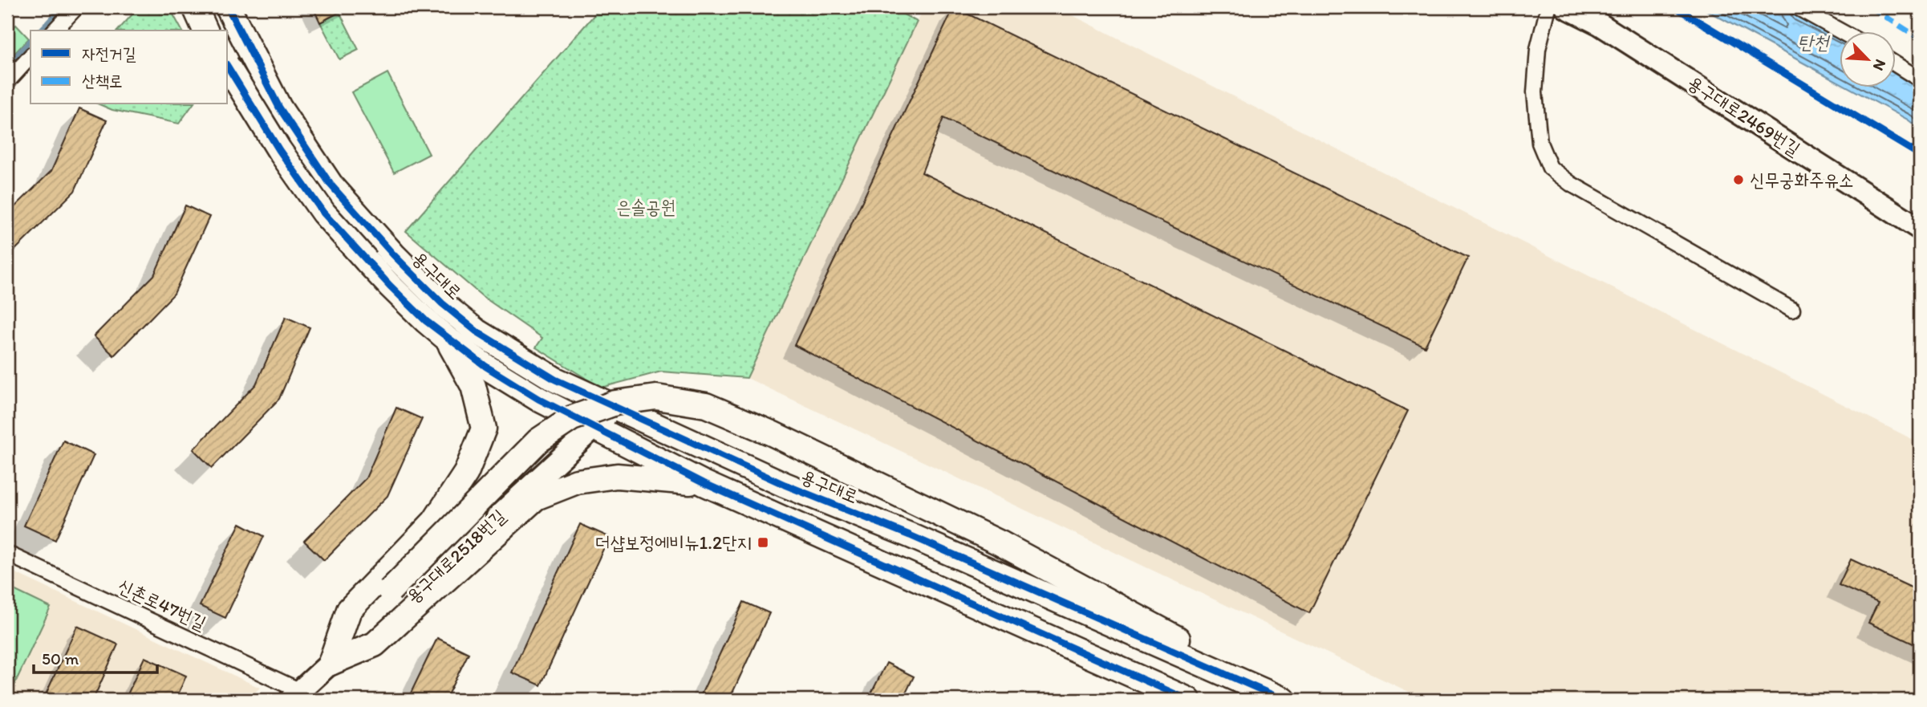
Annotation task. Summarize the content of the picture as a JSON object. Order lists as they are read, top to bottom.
{
  "streets": {
    "main road": ["용구대로"],
    "street": ["용구대로2469번길", "용구대로2518번길", "신촌로47번길"]
  },
  "crossings": [
    ["용구대로", "용구대로2518번길"],
    ["용구대로2518번길", "신촌로47번길"]
  ],
  "water": ["탄천"],
  "parks": ["은솔공원"],
  "places": {
    "other": ["신무궁화주유소"],
    "transit": ["더샵보정에비뉴1.2단지"]
  },
  "legend": ["자전거길", "산책로"],
  "scale_bar": "50 m",
  "north": "bottom right"
}
